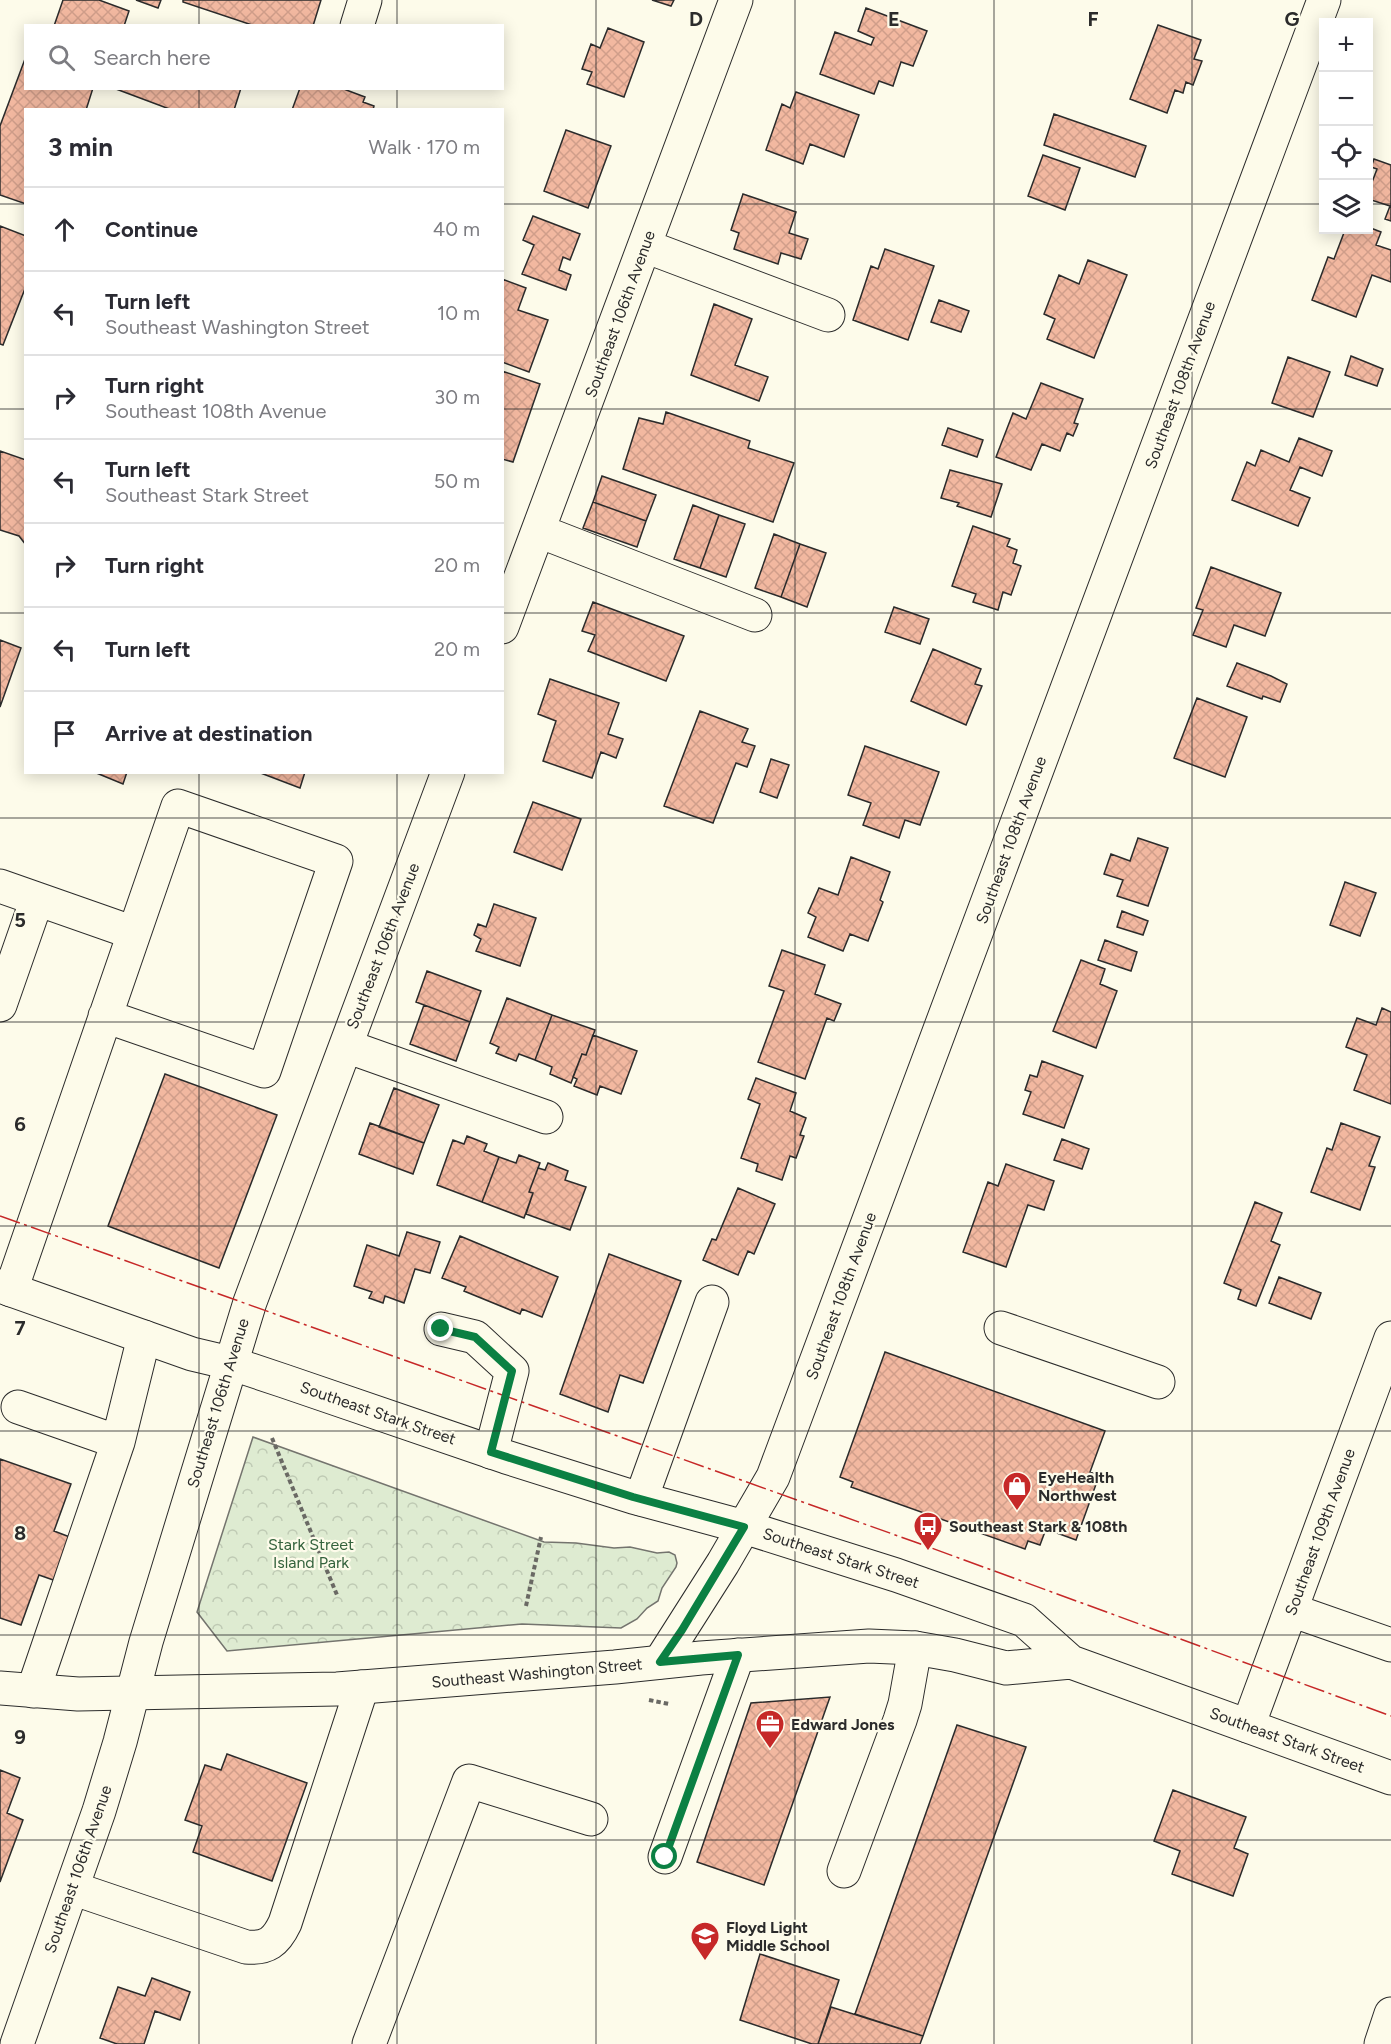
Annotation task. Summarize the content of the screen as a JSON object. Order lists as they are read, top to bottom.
{
  "streets": {
    "street": [
      "Southeast 106th Avenue",
      "Southeast 108th Avenue",
      "Southeast Stark Street",
      "Southeast 109th Avenue",
      "Southeast Washington Street"
    ]
  },
  "crossings": [
    ["Southeast 106th Avenue", "Southeast Stark Street"],
    ["Southeast 106th Avenue", "Southeast Washington Street"],
    ["Southeast 108th Avenue", "Southeast Stark Street"],
    ["Southeast 108th Avenue", "Southeast Washington Street"],
    ["Southeast Stark Street", "Southeast 109th Avenue"],
    ["Southeast Stark Street", "Southeast Washington Street"]
  ],
  "parks": ["Stark Street Island Park"],
  "places": {
    "shop": ["EyeHealth Northwest"],
    "bus stop": ["Southeast Stark & 108th"],
    "office": ["Edward Jones"],
    "school or university": ["Floyd Light Middle School"]
  },
  "page": {
    "map_buttons": ["+", "−"],
    "search": "Search here",
    "heading": ["3 min", "Walk · 170 m"],
    "list": [
      ["Continue", "40 m"],
      ["Turn left", "Southeast Washington Street", "10 m"],
      ["Turn right", "Southeast 108th Avenue", "30 m"],
      ["Turn left", "Southeast Stark Street", "50 m"],
      ["Turn right", "20 m"],
      ["Turn left", "20 m"],
      "Arrive at destination"
    ]
  },
  "grid": {
    "columns": [
      "D",
      "E",
      "F",
      "G"
    ],
    "rows": [
      "5",
      "6",
      "7",
      "8",
      "9"
    ]
  }
}
